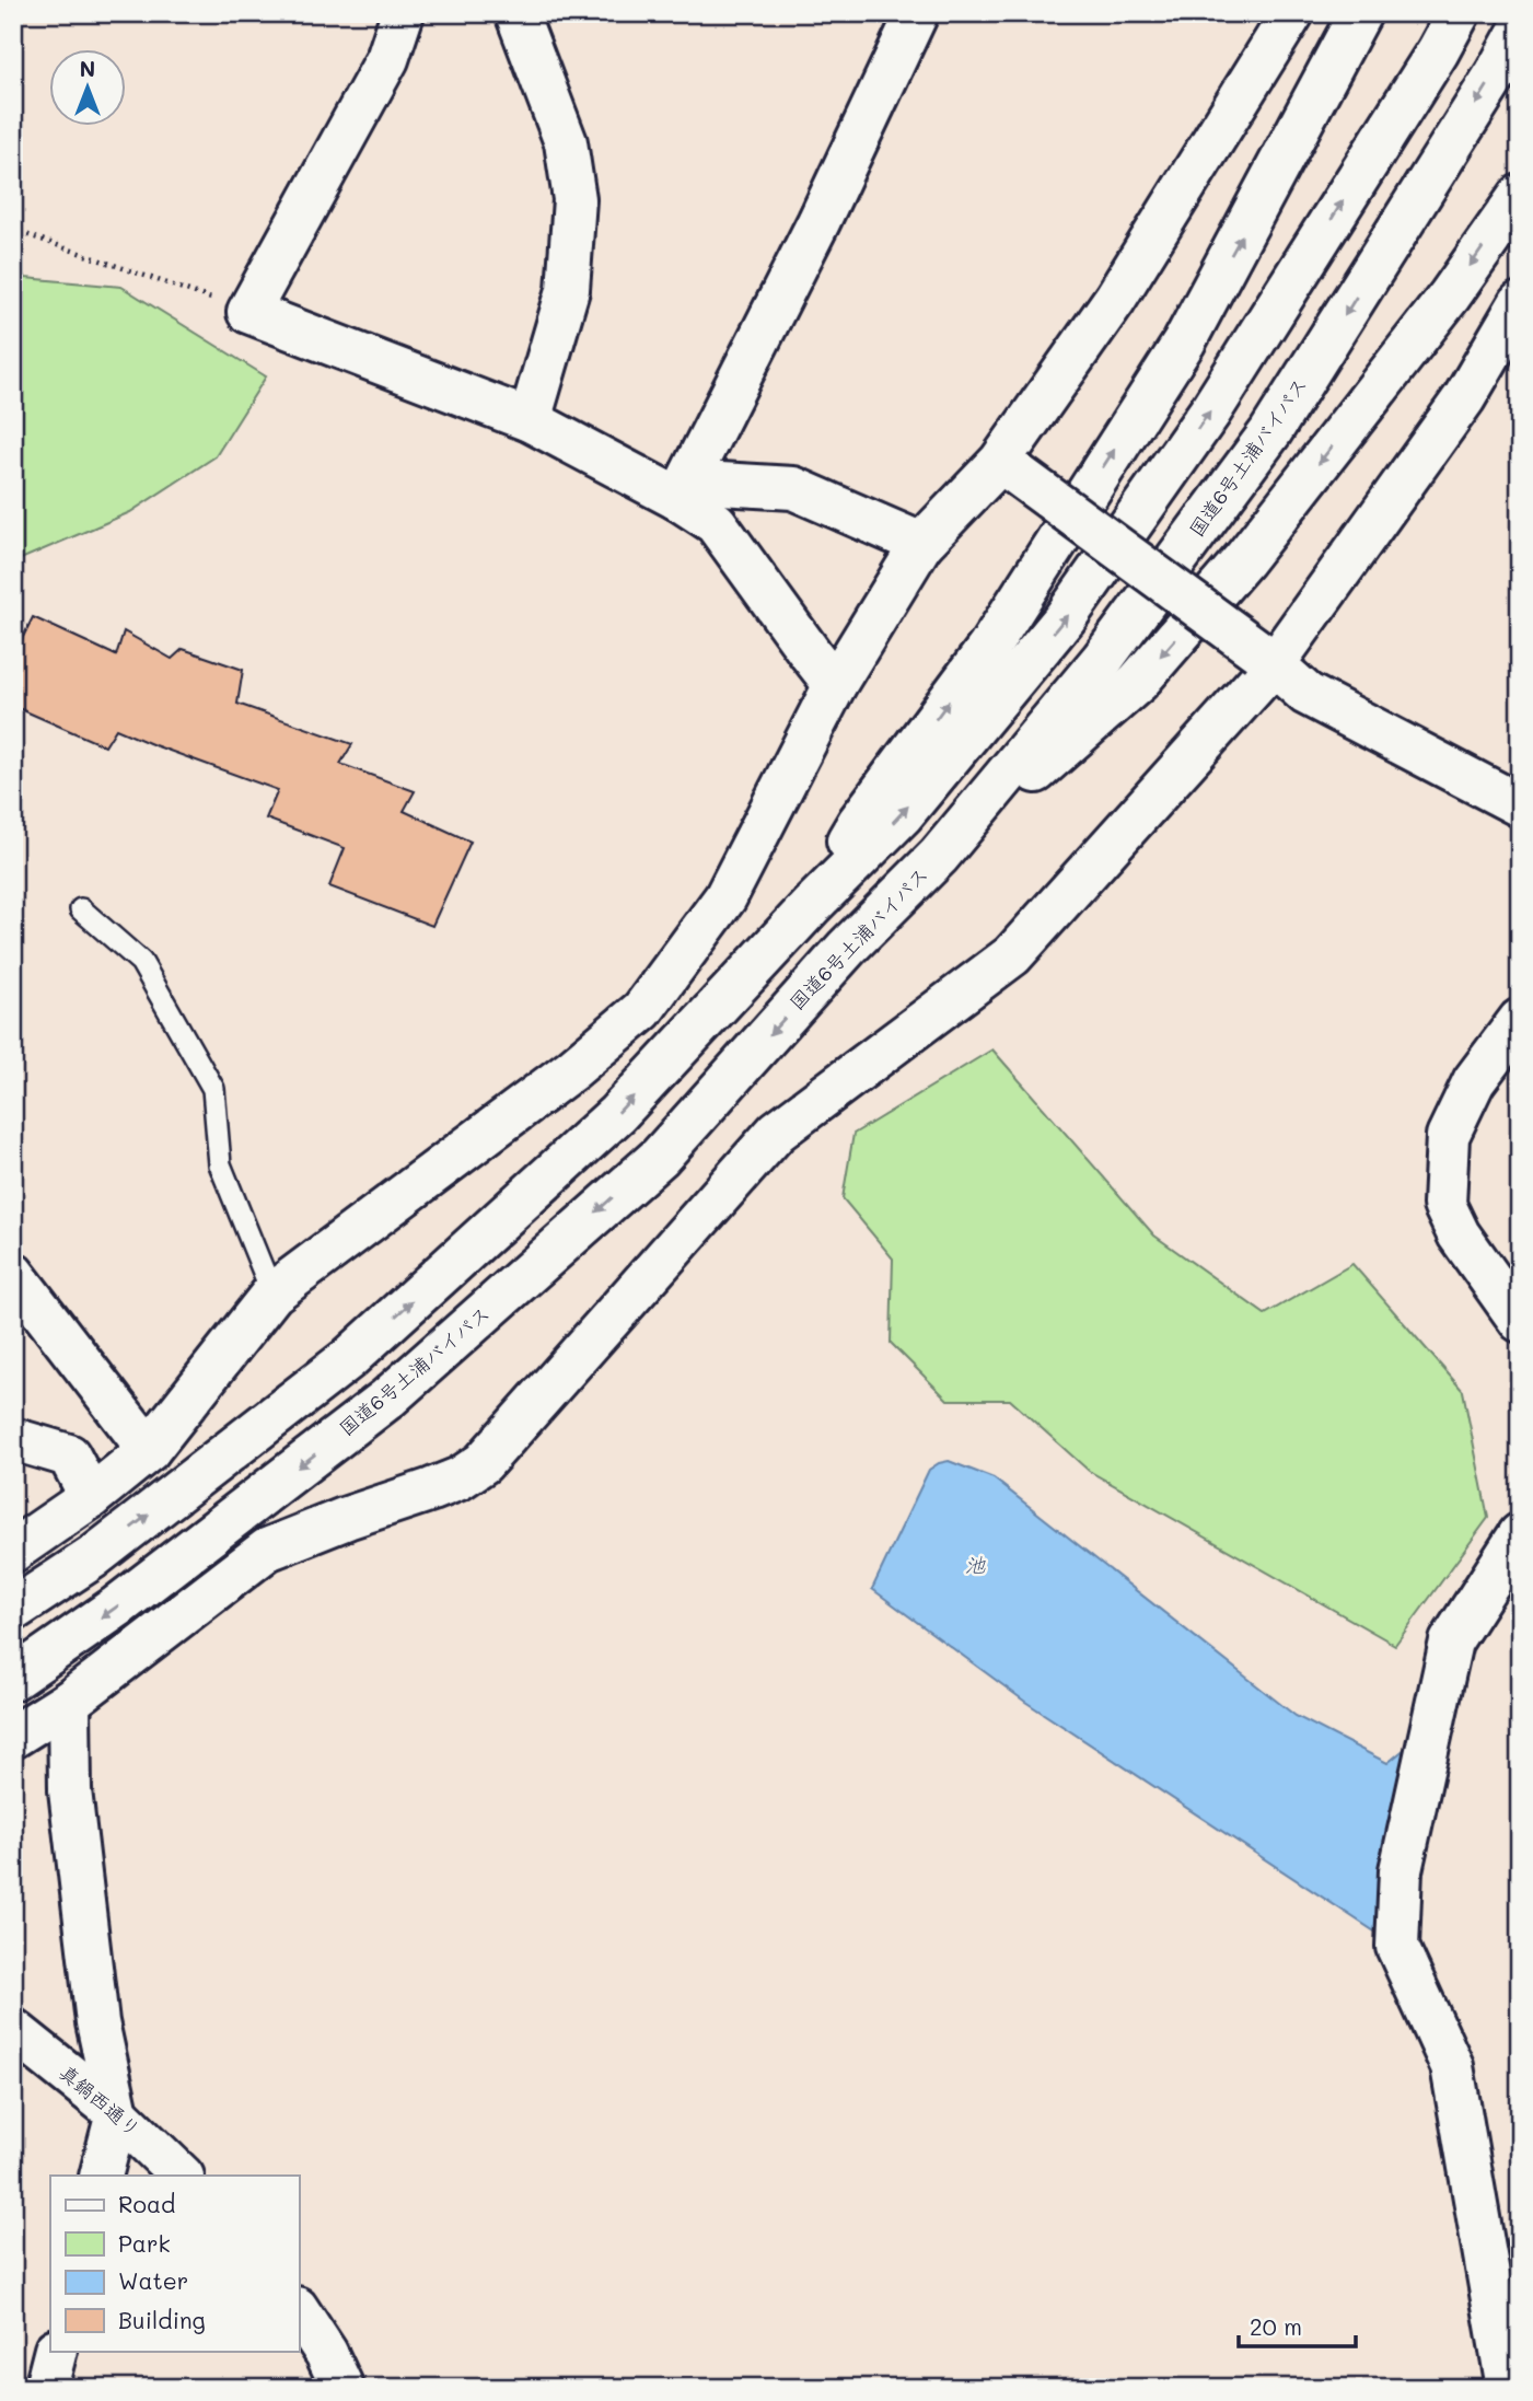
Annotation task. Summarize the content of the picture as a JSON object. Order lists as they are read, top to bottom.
{
  "streets": {
    "main road": ["国道6号土浦バイパス", "真鍋西通り"]
  },
  "water": ["池"],
  "legend": [
    "Road",
    "Park",
    "Water",
    "Building"
  ],
  "scale_bar": "20 m",
  "north": "top"
}
